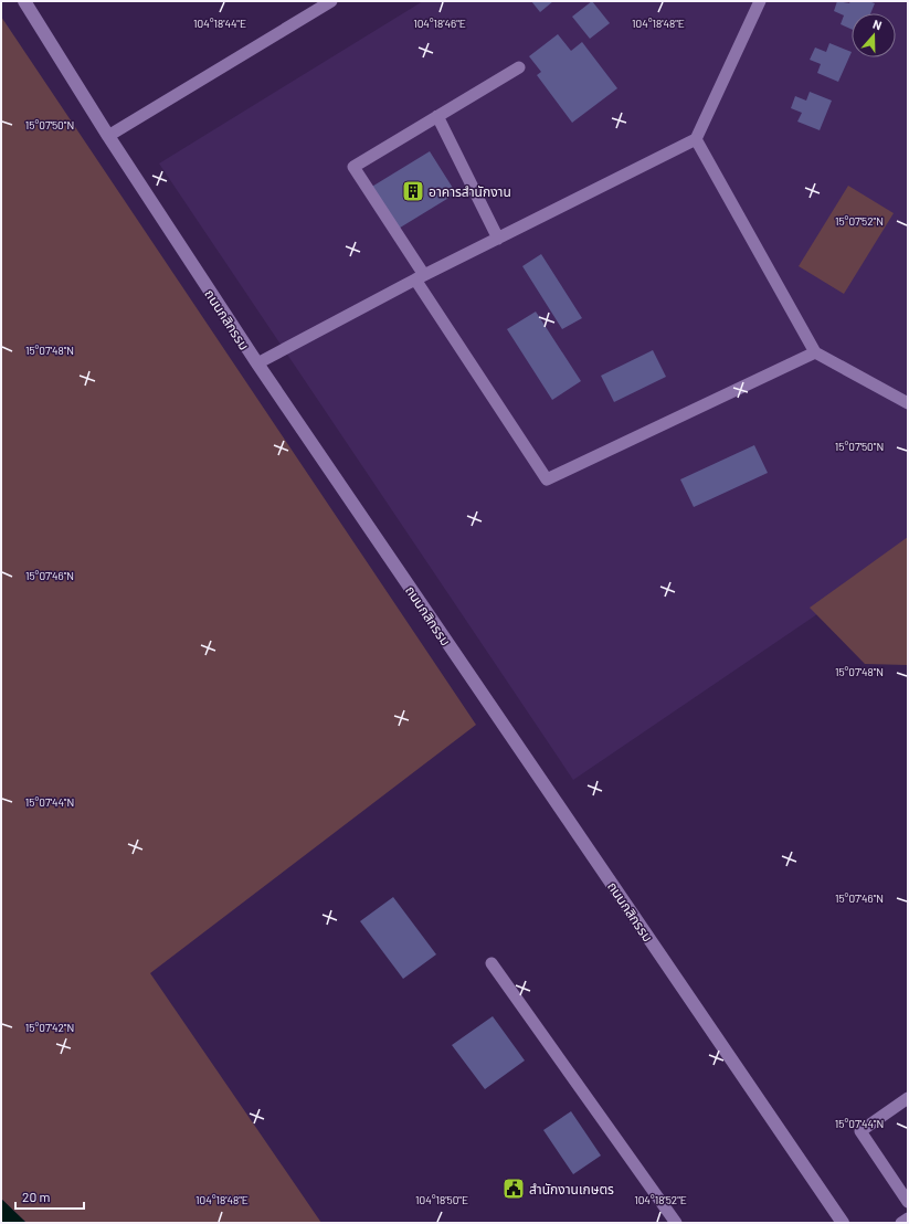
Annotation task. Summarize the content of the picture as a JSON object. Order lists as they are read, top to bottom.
{
  "streets": {
    "street": ["ถนนกสิกรรม"]
  },
  "places": {
    "building": ["อาคารสำนักงาน"],
    "public building": ["สำนักงานเกษตร"]
  },
  "scale_bar": "20 m",
  "north": "top",
  "coordinates": [
    "104°18'46\"E",
    "104°18'44\"E",
    "104°18'48\"E",
    "15°07'50\"N",
    "15°07'52\"N",
    "15°07'48\"N",
    "15°07'46\"N",
    "15°07'44\"N",
    "15°07'42\"N",
    "104°18'50\"E",
    "104°18'52\"E"
  ]
}
